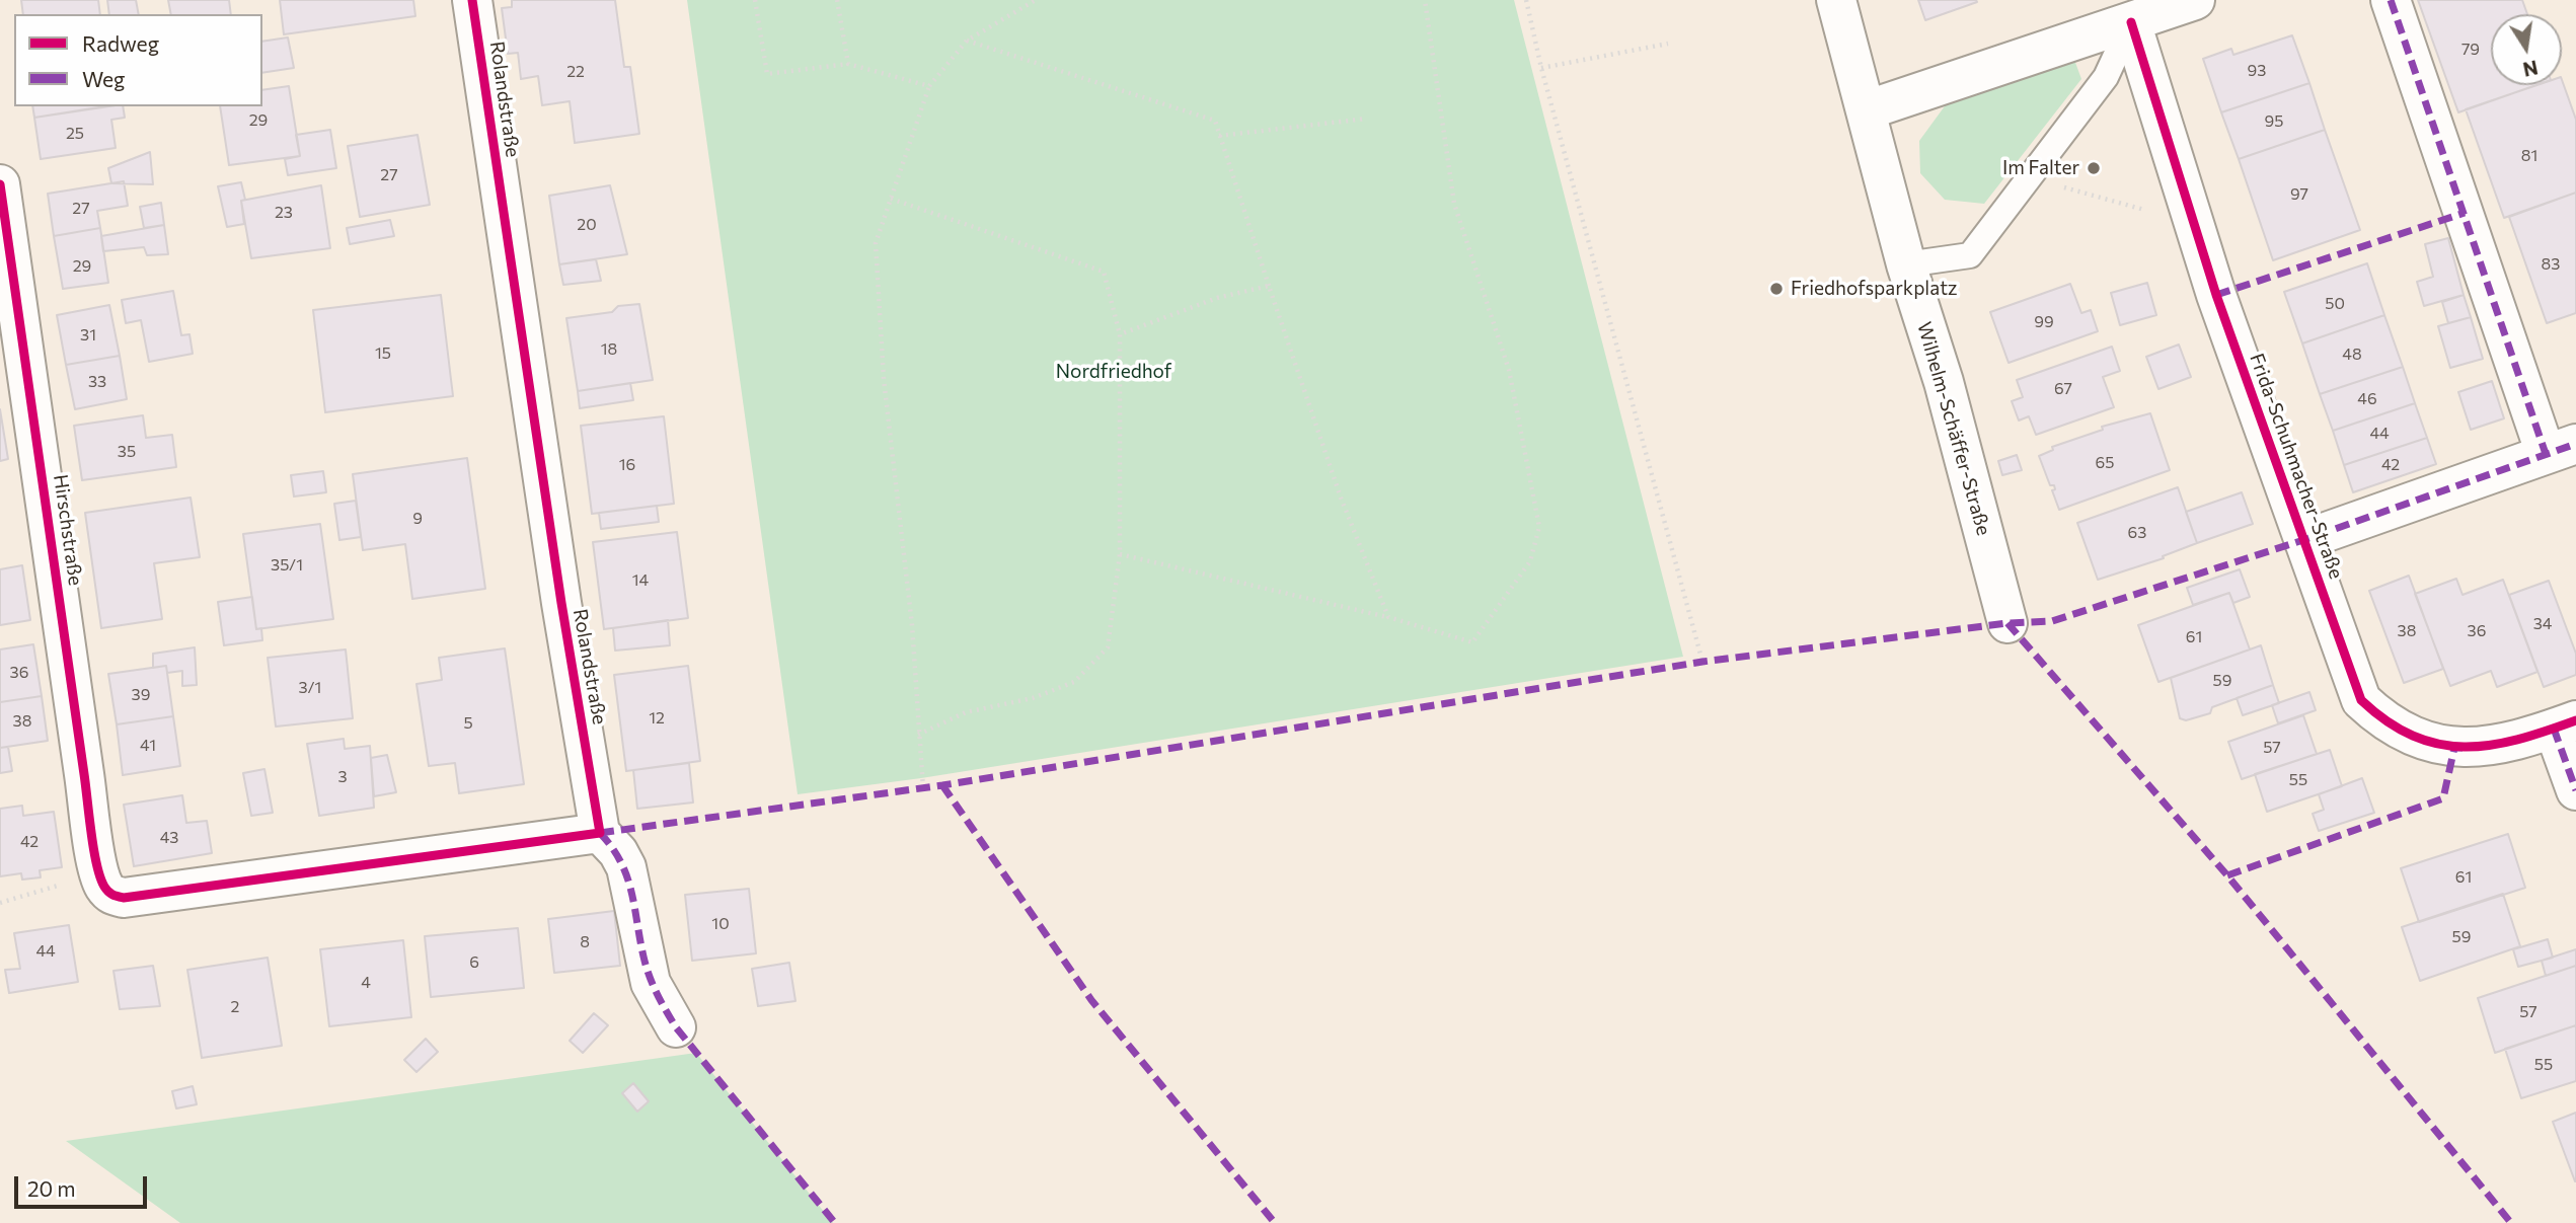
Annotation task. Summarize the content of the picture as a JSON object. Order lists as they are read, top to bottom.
{
  "streets": {
    "street": [
      "Rolandstraße",
      "Wilhelm-Schäffer-Straße",
      "Frida-Schuhmacher-Straße",
      "Hirschstraße"
    ]
  },
  "parks": ["Nordfriedhof"],
  "places": ["Im Falter", "Friedhofsparkplatz"],
  "house_numbers": [
    "79",
    "93",
    "22",
    "29",
    "95",
    "25",
    "81",
    "27",
    "97",
    "27",
    "23",
    "20",
    "83",
    "29",
    "50",
    "99",
    "31",
    "18",
    "15",
    "48",
    "33",
    "67",
    "46",
    "44",
    "35",
    "65",
    "16",
    "42",
    "9",
    "63",
    "35/1",
    "14",
    "34",
    "38",
    "36",
    "61",
    "36",
    "59",
    "3/1",
    "39",
    "12",
    "38",
    "5",
    "41",
    "57",
    "3",
    "55",
    "43",
    "42",
    "61",
    "10",
    "59",
    "8",
    "44",
    "6",
    "4",
    "2",
    "57",
    "55"
  ],
  "legend": ["Radweg", "Weg"],
  "scale_bar": "20 m",
  "north": "bottom"
}
